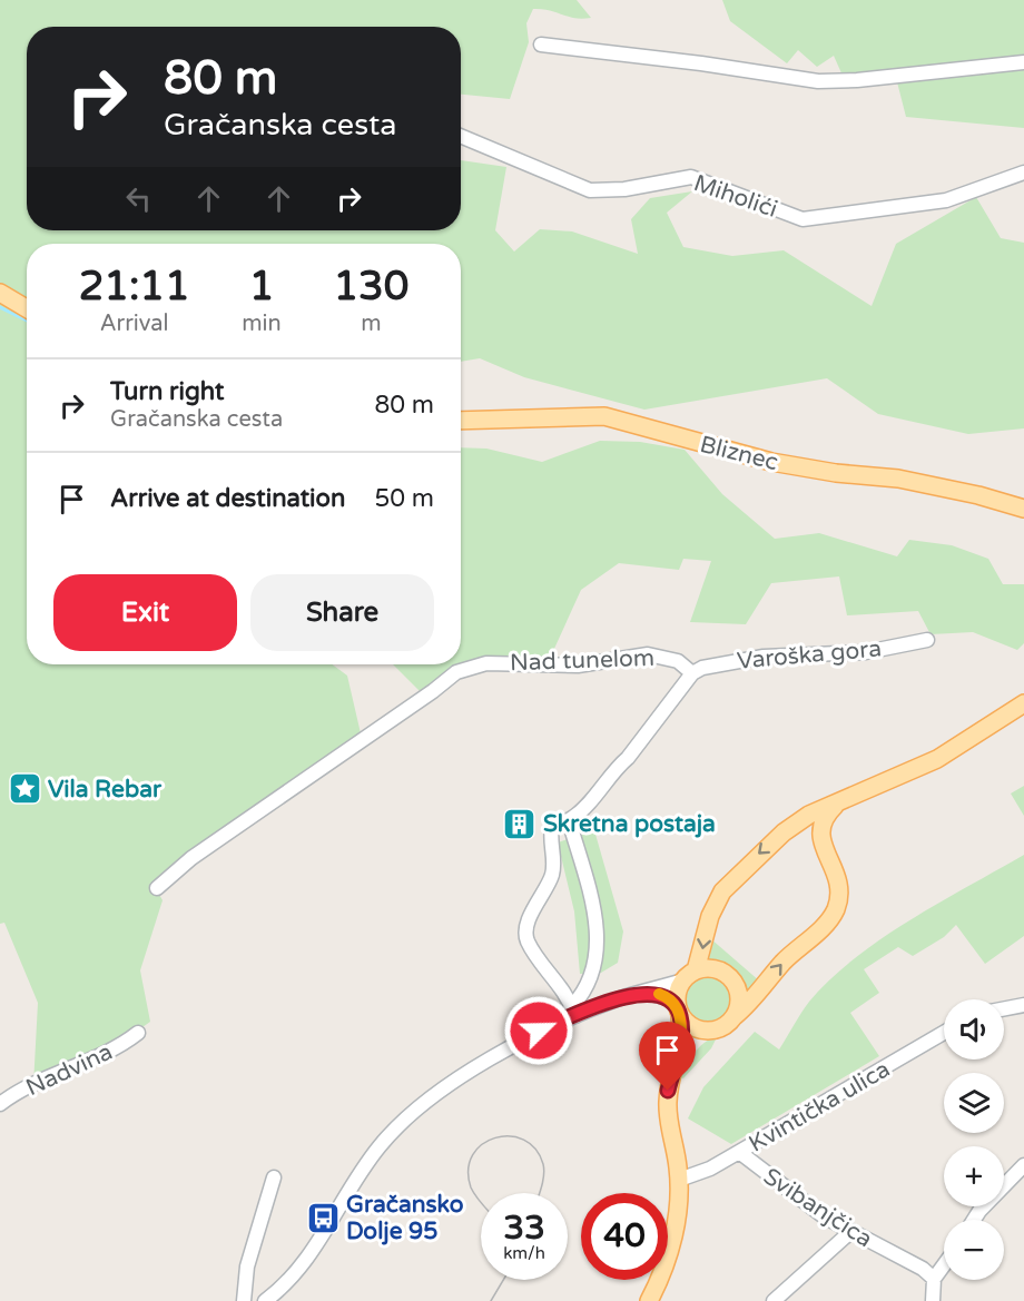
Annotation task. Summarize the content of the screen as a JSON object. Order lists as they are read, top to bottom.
{
  "streets": {
    "main road": ["Bliznec"],
    "street": [
      "Miholići",
      "Varoška gora",
      "Nad tunelom",
      "Nadvina",
      "Kvintička ulica",
      "Svibanjčica"
    ]
  },
  "crossings": [
    ["Varoška gora", "Nad tunelom"],
    ["Kvintička ulica", "Svibanjčica"]
  ],
  "places": {
    "place": ["Vila Rebar"],
    "building": ["Skretna postaja"],
    "bus stop": ["Gračansko Dolje 95"]
  },
  "page": {
    "turn": ["80 m", "Gračanska cesta"],
    "eta": [
      "21:11",
      "Arrival",
      "1",
      "min",
      "130",
      "m"
    ],
    "list": [
      {
        "name": "Turn right",
        "note": "Gračanska cesta",
        "value": "80 m"
      },
      {
        "name": "Arrive at destination",
        "value": "50 m"
      }
    ],
    "buttons": ["Exit", "Share"],
    "map_buttons": ["+", "−"],
    "speed": "33 km/h",
    "limit": "40"
  }
}
